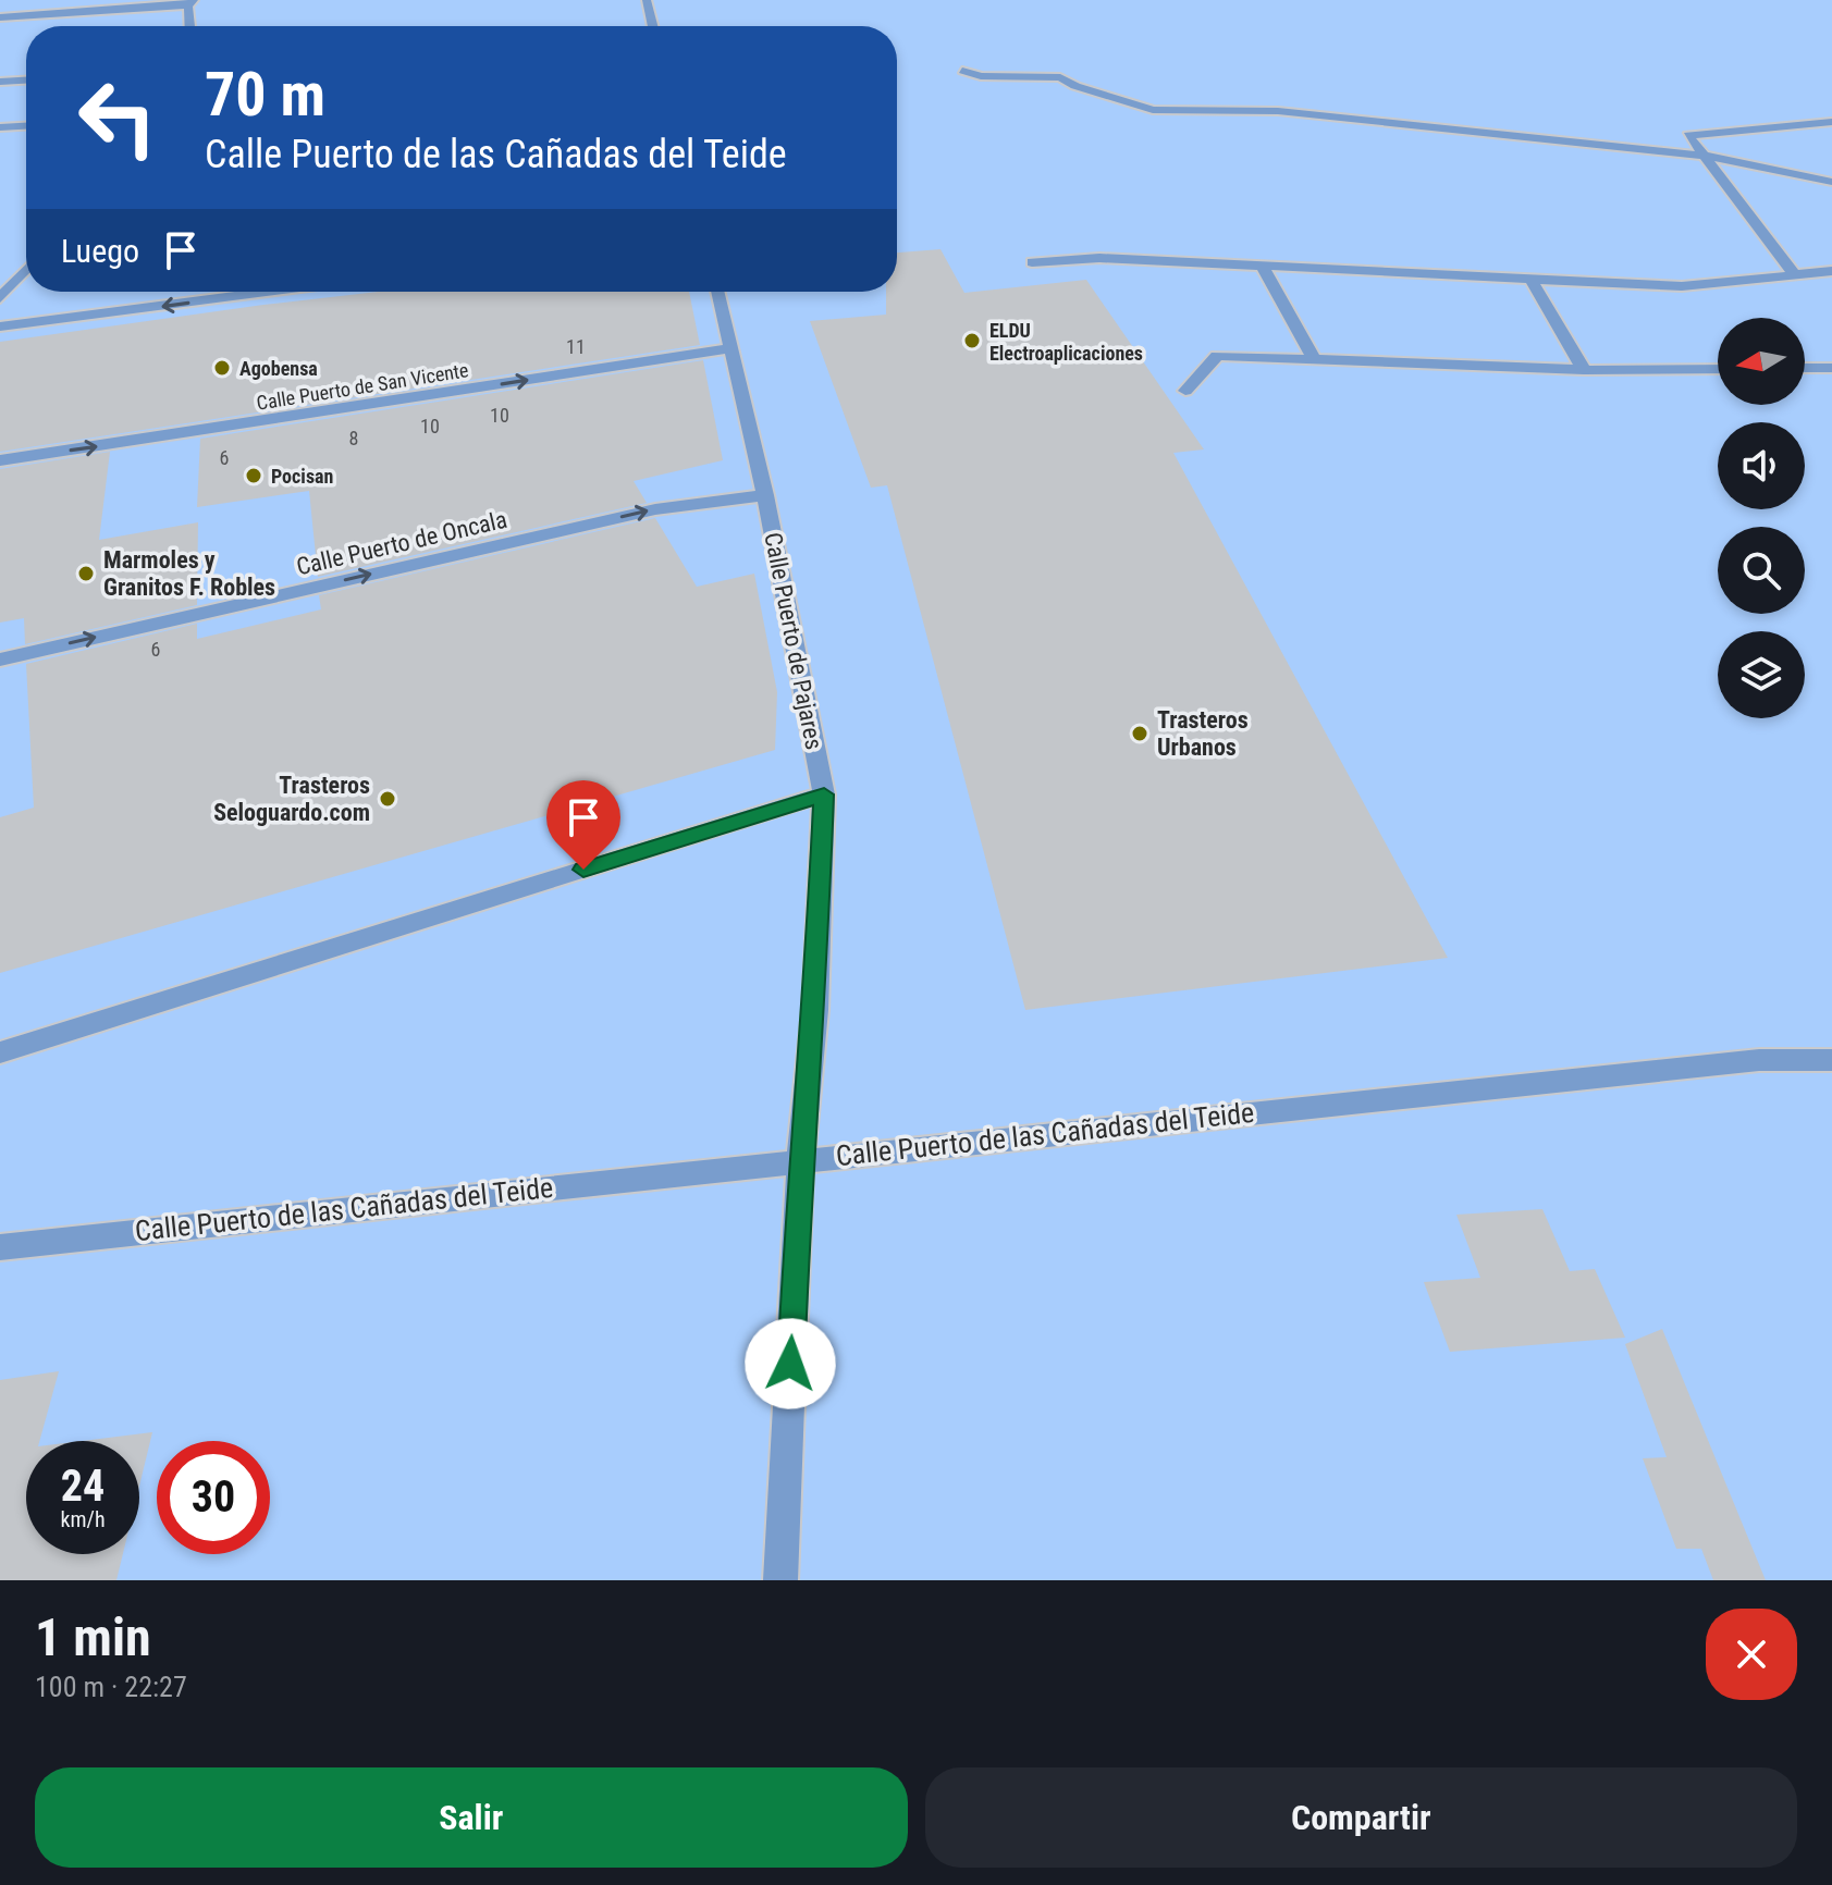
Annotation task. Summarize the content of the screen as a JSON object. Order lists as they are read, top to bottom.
{
  "streets": {
    "street": [
      "Calle Puerto de San Vicente",
      "Calle Puerto de Oncala",
      "Calle Puerto de Pajares",
      "Calle Puerto de las Cañadas del Teide"
    ]
  },
  "crossings": [
    ["Calle Puerto de San Vicente", "Calle Puerto de Pajares"],
    ["Calle Puerto de Oncala", "Calle Puerto de Pajares"],
    ["Calle Puerto de Pajares", "Calle Puerto de las Cañadas del Teide"]
  ],
  "one_way": ["Calle Puerto de Oncala"],
  "places": [
    "ELDU Electroaplicaciones",
    "Agobensa",
    "Pocisan",
    "Marmoles y Granitos F. Robles",
    "Trasteros Urbanos",
    "Trasteros Seloguardo.com"
  ],
  "house_numbers": [
    "11",
    "10",
    "10",
    "8",
    "6",
    "6"
  ],
  "north": "left",
  "page": {
    "turn": ["70 m", "Calle Puerto de las Cañadas del Teide"],
    "then": "Luego",
    "speed": "24 km/h",
    "limit": "30",
    "heading": ["1 min", "100 m · 22:27"],
    "buttons": ["Salir", "Compartir"]
  }
}
